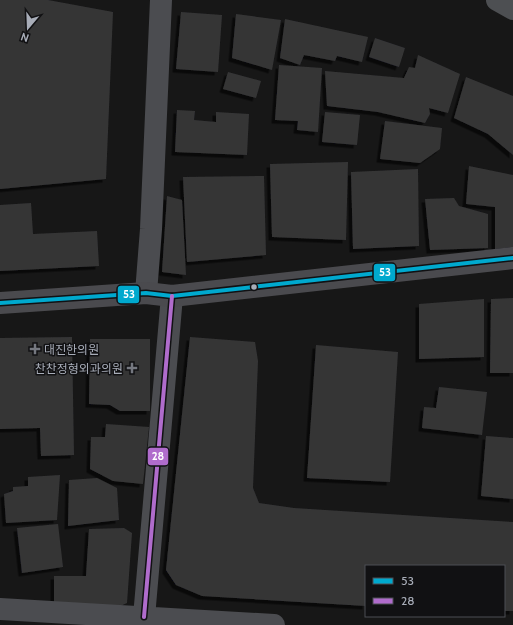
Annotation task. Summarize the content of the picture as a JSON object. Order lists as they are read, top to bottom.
{
  "places": {
    "health": ["대진한의원", "찬찬정형외과의원"]
  },
  "lines": ["transit line 53", "transit line 28"],
  "legend": ["53", "28"],
  "north": "bottom"
}
